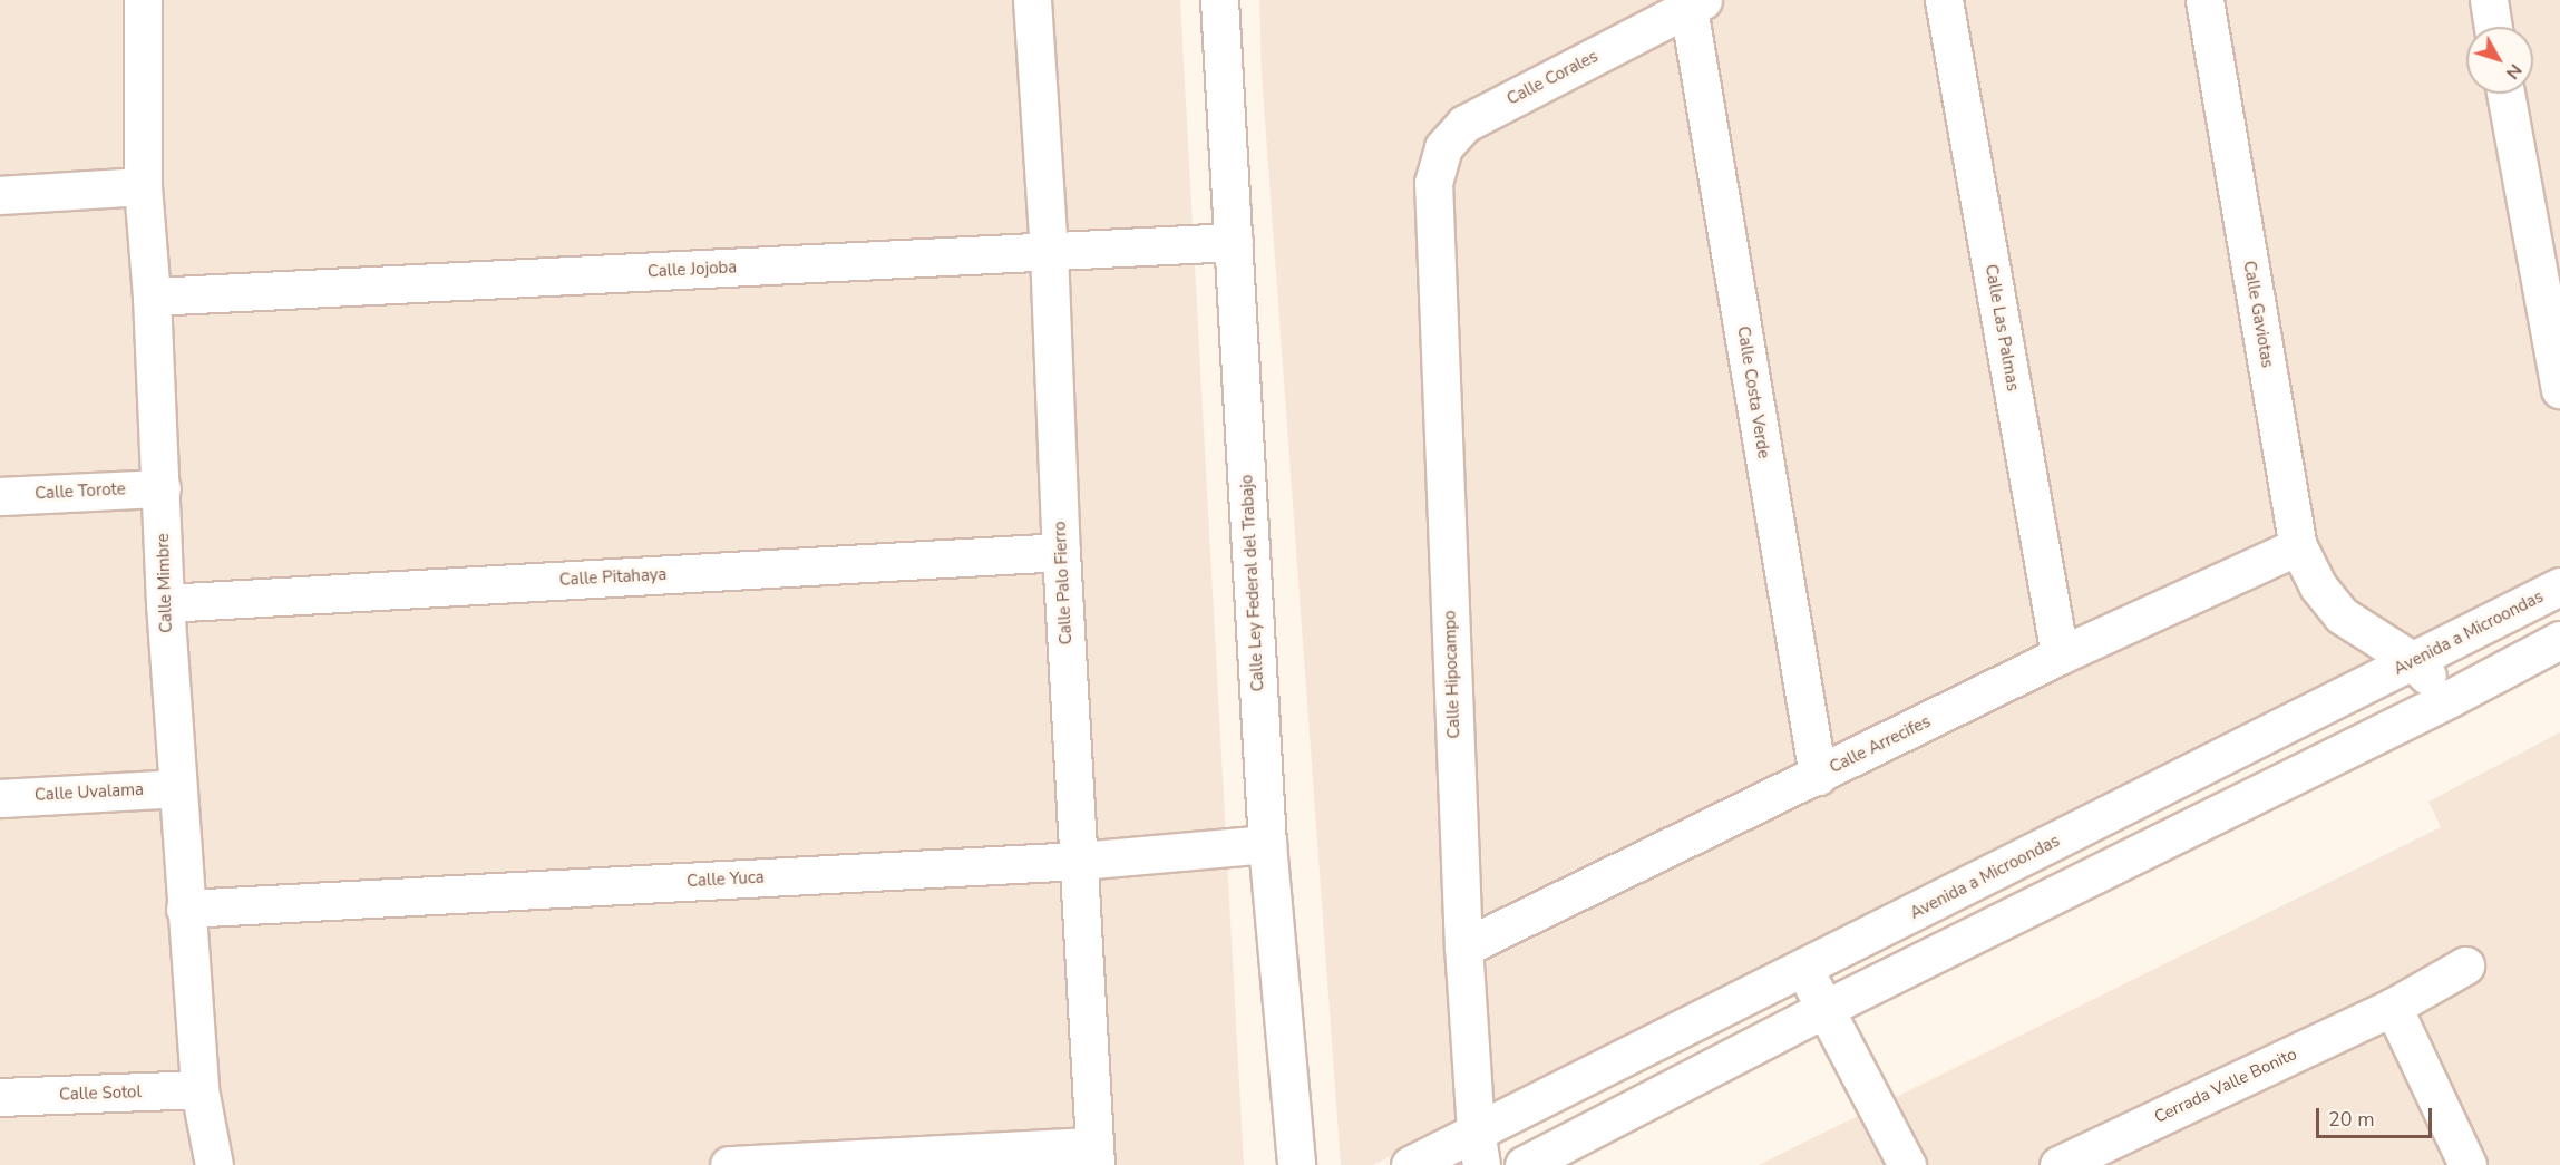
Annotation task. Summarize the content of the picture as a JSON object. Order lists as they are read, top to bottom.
{
  "streets": {
    "street": [
      "Calle Corales",
      "Calle Jojoba",
      "Calle Gaviotas",
      "Calle Las Palmas",
      "Calle Costa Verde",
      "Calle Torote",
      "Calle Pitahaya",
      "Calle Mimbre",
      "Calle Palo Fierro",
      "Calle Ley Federal del Trabajo",
      "Avenida a Microondas",
      "Calle Hipocampo",
      "Calle Arrecifes",
      "Calle Uvalama",
      "Calle Yuca",
      "Cerrada Valle Bonito",
      "Calle Sotol"
    ]
  },
  "crossings": [
    ["Calle Corales", "Calle Costa Verde"],
    ["Calle Corales", "Calle Hipocampo"],
    ["Calle Jojoba", "Calle Mimbre"],
    ["Calle Jojoba", "Calle Palo Fierro"],
    ["Calle Jojoba", "Calle Ley Federal del Trabajo"],
    ["Calle Gaviotas", "Avenida a Microondas"],
    ["Calle Gaviotas", "Calle Arrecifes"],
    ["Calle Las Palmas", "Calle Arrecifes"],
    ["Calle Costa Verde", "Calle Arrecifes"],
    ["Calle Torote", "Calle Mimbre"],
    ["Calle Pitahaya", "Calle Mimbre"],
    ["Calle Pitahaya", "Calle Palo Fierro"],
    ["Calle Mimbre", "Calle Uvalama"],
    ["Calle Mimbre", "Calle Yuca"],
    ["Calle Mimbre", "Calle Sotol"],
    ["Calle Palo Fierro", "Calle Yuca"],
    ["Calle Ley Federal del Trabajo", "Calle Yuca"],
    ["Avenida a Microondas", "Calle Hipocampo"],
    ["Calle Hipocampo", "Calle Arrecifes"]
  ],
  "scale_bar": "20 m",
  "north": "bottom right"
}
